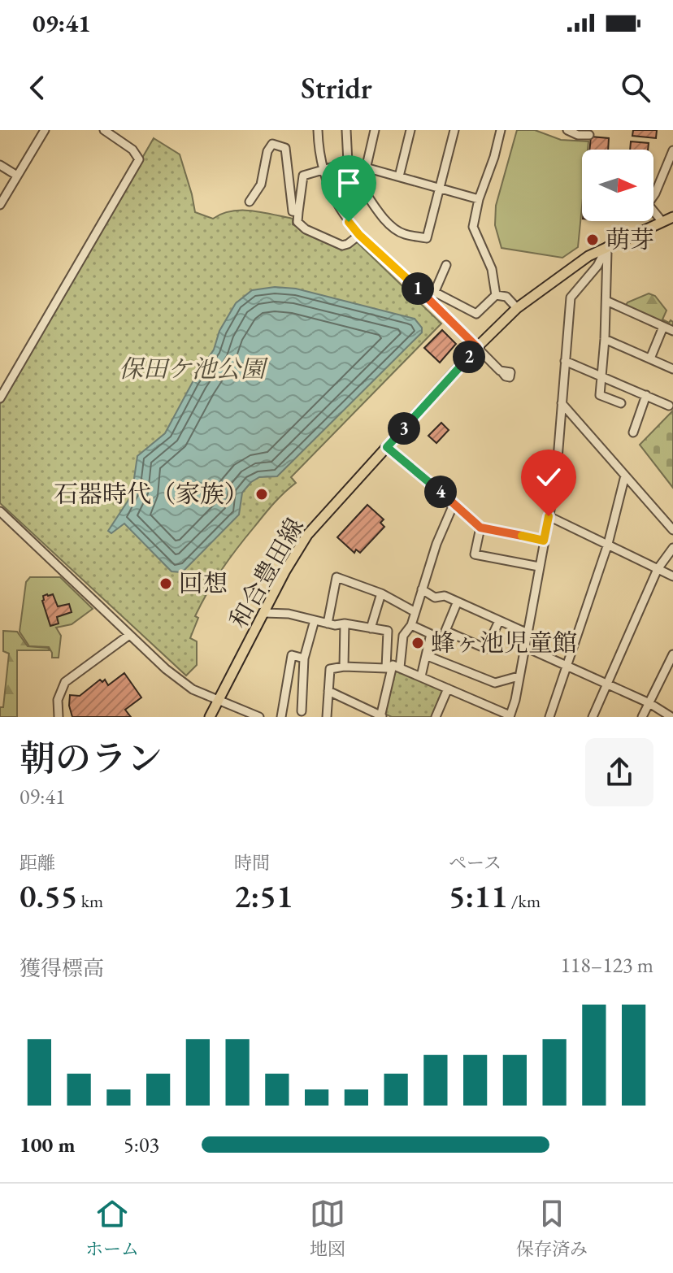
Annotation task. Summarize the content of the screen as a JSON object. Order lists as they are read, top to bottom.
{
  "streets": {
    "main road": ["和合豊田線"]
  },
  "parks": ["保田ケ池公園"],
  "places": [
    "萌芽",
    "石器時代（家族）",
    "回想",
    "蜂ヶ池児童館"
  ],
  "north": "right",
  "page": {
    "status": "09:41",
    "header": "Stridr",
    "pins": [
      "1",
      "2",
      "3",
      "4"
    ],
    "heading": ["朝のラン", "09:41"],
    "stats": [
      ["距離", "0.55 km"],
      ["時間", "2:51"],
      ["ペース", "5:11 /km"]
    ],
    "chart": ["獲得標高", "118–123 m"],
    "list": [
      {
        "name": "100 m",
        "note": "5:03"
      }
    ],
    "tabs": ["ホーム", "地図", "保存済み"]
  }
}
